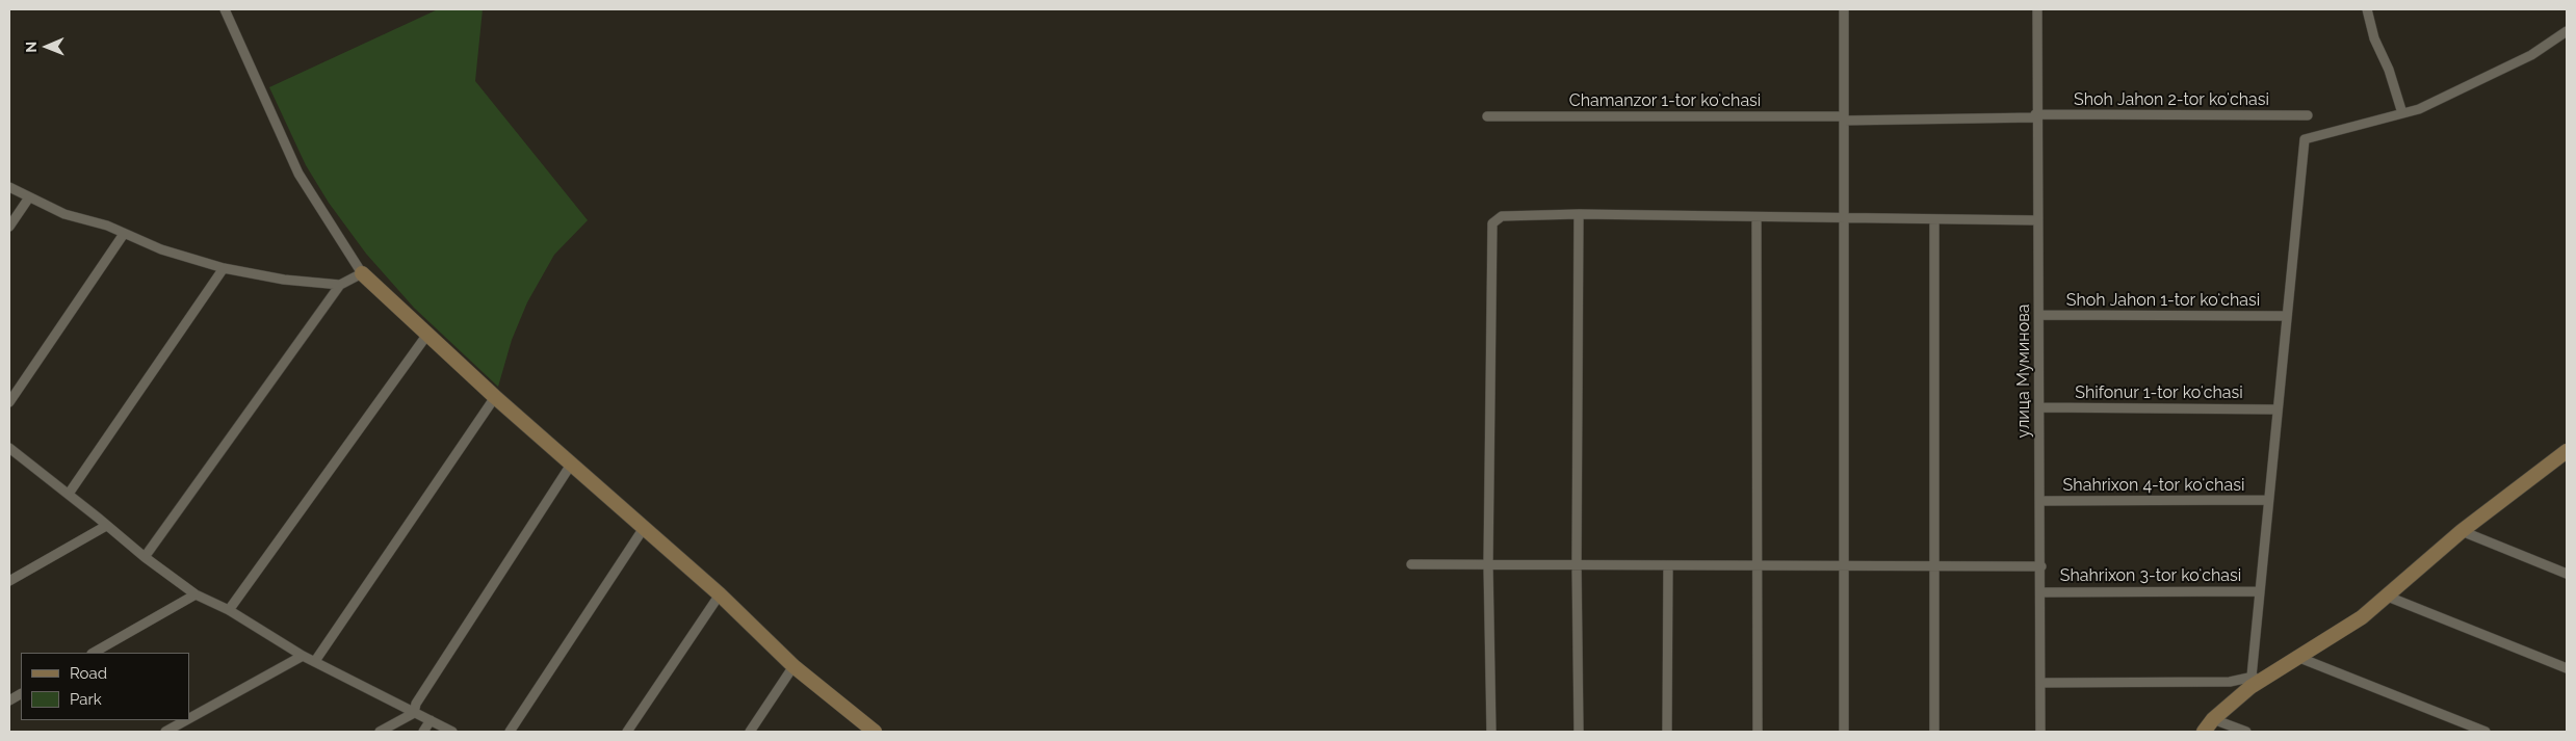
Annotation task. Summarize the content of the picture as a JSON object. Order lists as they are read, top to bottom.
{
  "streets": {
    "street": [
      "Shoh Jahon 2-tor koʻchasi",
      "Chamanzor 1-tor koʻchasi",
      "Shoh Jahon 1-tor koʻchasi",
      "улица Муминова",
      "Shifonur 1-tor koʻchasi",
      "Shahrixon 4-tor koʻchasi",
      "Shahrixon 3-tor koʻchasi"
    ]
  },
  "crossings": [
    ["Shoh Jahon 2-tor koʻchasi", "Chamanzor 1-tor koʻchasi"],
    ["Shoh Jahon 2-tor koʻchasi", "улица Муминова"],
    ["Chamanzor 1-tor koʻchasi", "улица Муминова"],
    ["Shoh Jahon 1-tor koʻchasi", "улица Муминова"],
    ["улица Муминова", "Shifonur 1-tor koʻchasi"],
    ["улица Муминова", "Shahrixon 4-tor koʻchasi"],
    ["улица Муминова", "Shahrixon 3-tor koʻchasi"]
  ],
  "legend": ["Road", "Park"],
  "north": "left"
}
